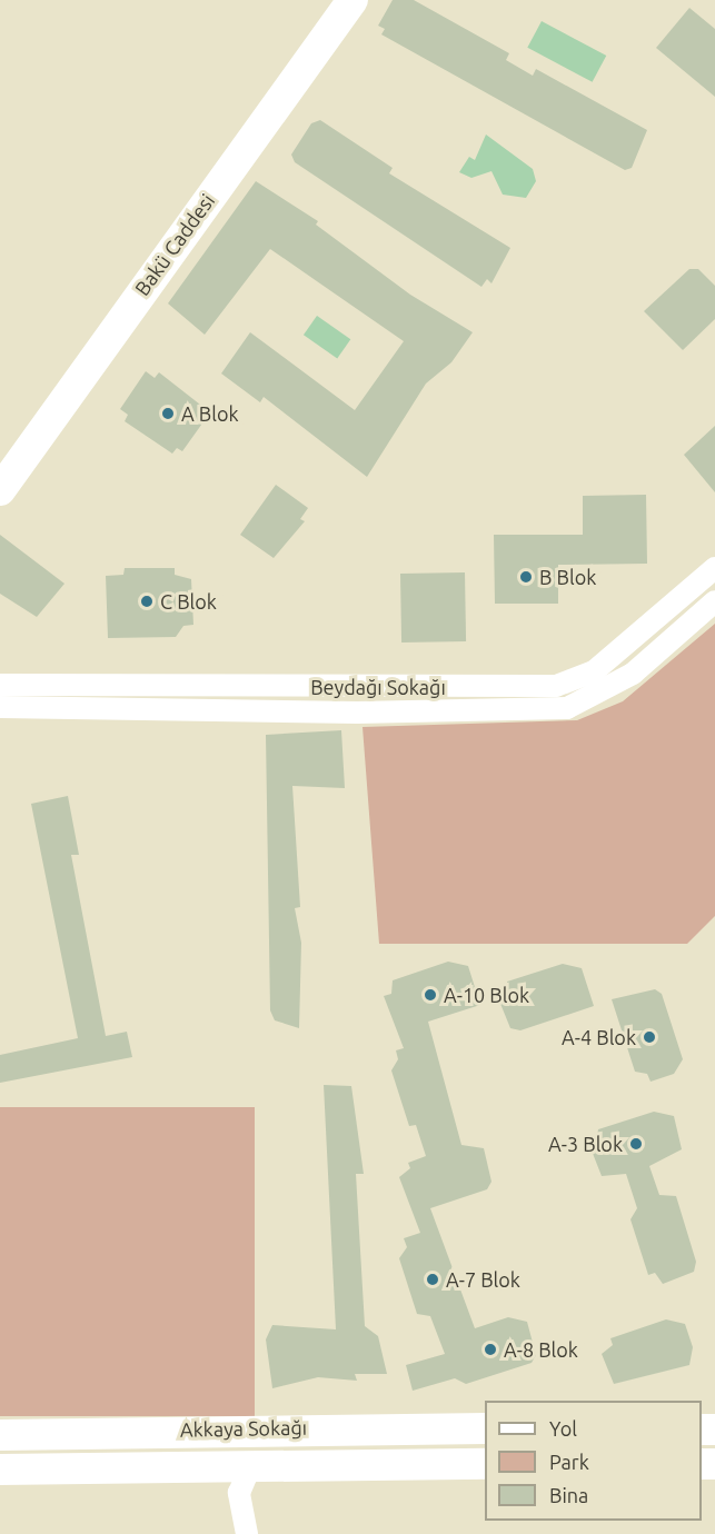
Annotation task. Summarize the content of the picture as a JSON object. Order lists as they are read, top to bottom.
{
  "streets": {
    "main road": ["Bakü Caddesi", "Akkaya Sokağı"],
    "street": ["Beydağı Sokağı"]
  },
  "places": [
    "A Blok",
    "B Blok",
    "C Blok",
    "A-10 Blok",
    "A-4 Blok",
    "A-3 Blok",
    "A-7 Blok",
    "A-8 Blok"
  ],
  "legend": ["Yol", "Park", "Bina"]
}
